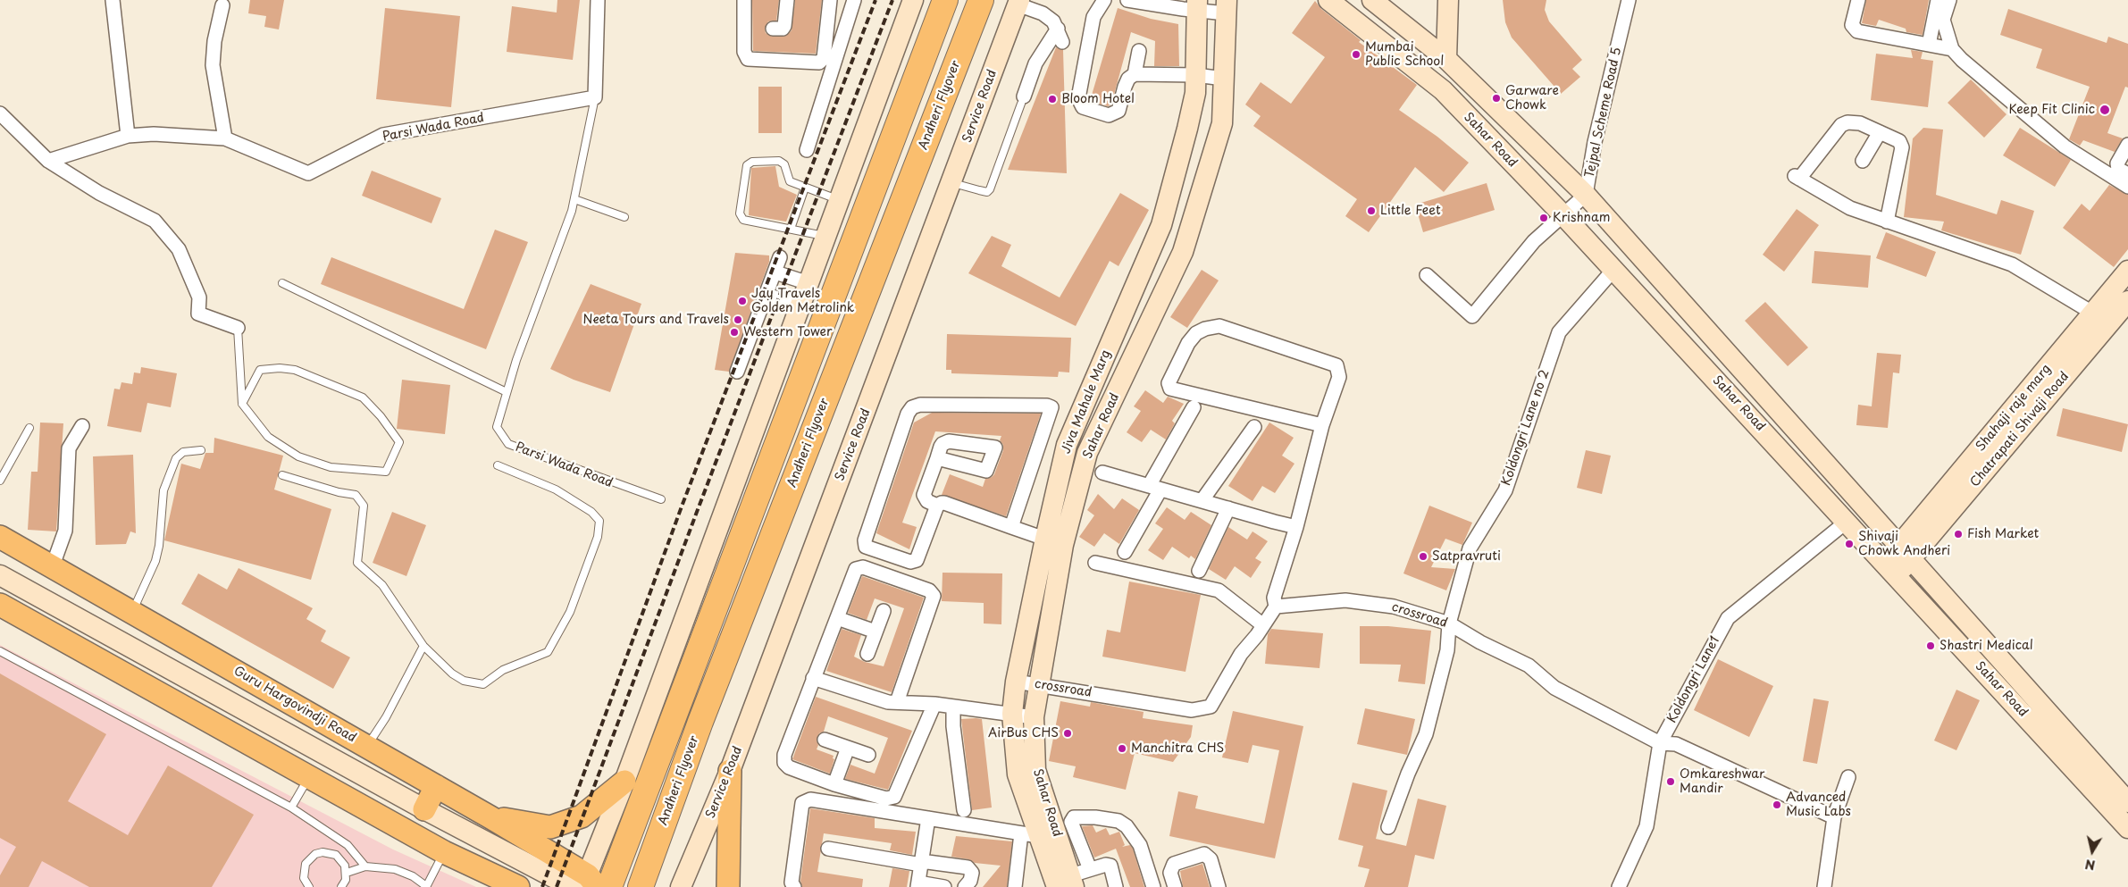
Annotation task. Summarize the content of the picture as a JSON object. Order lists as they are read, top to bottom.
{
  "streets": {
    "highway": ["Andheri Flyover"],
    "main road": ["Guru Hargovindji Road"],
    "street": [
      "Service Road",
      "Tejpal Scheme Road 5",
      "Parsi Wada Road",
      "Sahar Road",
      "Jiva Mahale Marg",
      "Koldongri Lane no 2",
      "Chatrapati Shivaji Road",
      "crossroad",
      "Koldongri Lane1"
    ]
  },
  "crossings": [
    ["Tejpal Scheme Road 5", "Sahar Road"],
    ["Sahar Road", "Jiva Mahale Marg"],
    ["Sahar Road", "Koldongri Lane no 2"],
    ["Sahar Road", "Chatrapati Shivaji Road"],
    ["Sahar Road", "crossroad"],
    ["Sahar Road", "Koldongri Lane1"],
    ["Jiva Mahale Marg", "crossroad"],
    ["Koldongri Lane no 2", "crossroad"],
    ["crossroad", "Koldongri Lane1"]
  ],
  "places": [
    "Mumbai Public School",
    "Garware Chowk",
    "Bloom Hotel",
    "Keep Fit Clinic",
    "Little Feet",
    "Krishnam",
    "Jay Travels Golden Metrolink",
    "Neeta Tours and Travels",
    "Western Tower",
    "Fish Market",
    "Shivaji Chowk Andheri",
    "Satpravruti",
    "Shastri Medical",
    "AirBus CHS",
    "Manchitra CHS",
    "Omkareshwar Mandir",
    "Advanced Music Labs"
  ],
  "north": "bottom"
}
